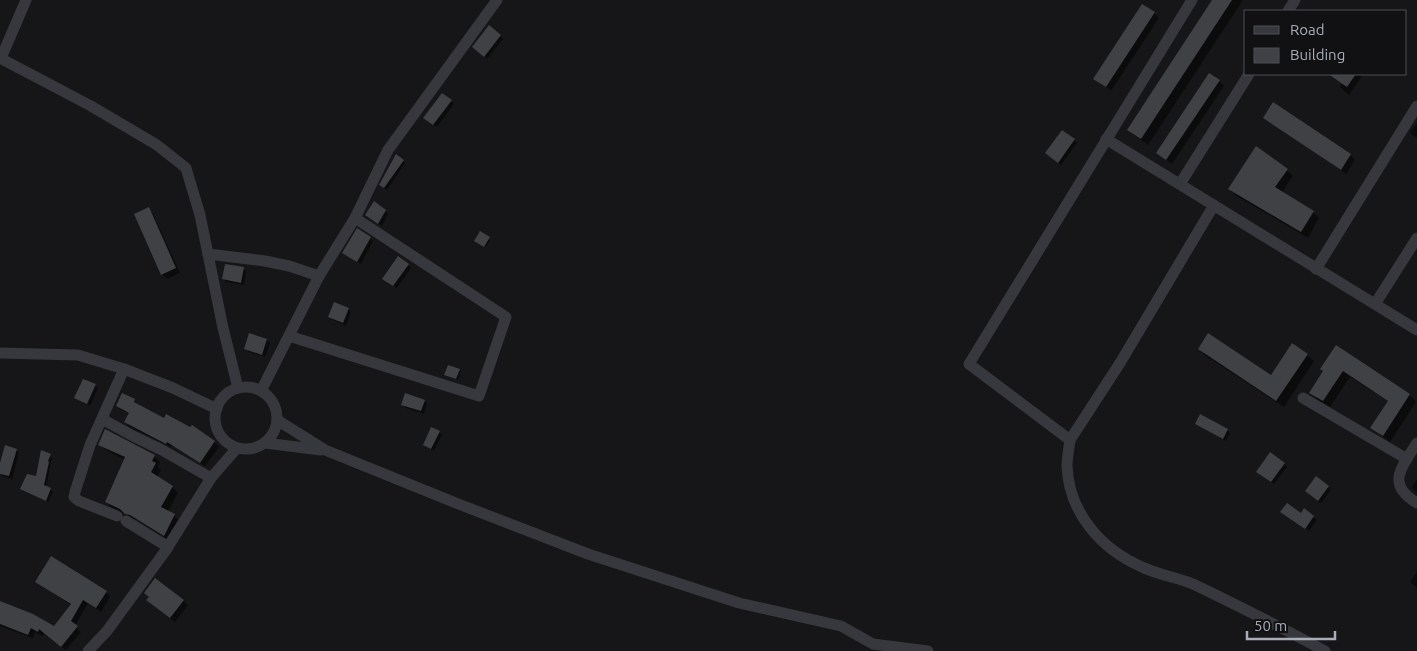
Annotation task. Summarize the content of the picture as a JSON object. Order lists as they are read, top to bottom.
{
  "legend": ["Road", "Building"],
  "scale_bar": "50 m"
}
